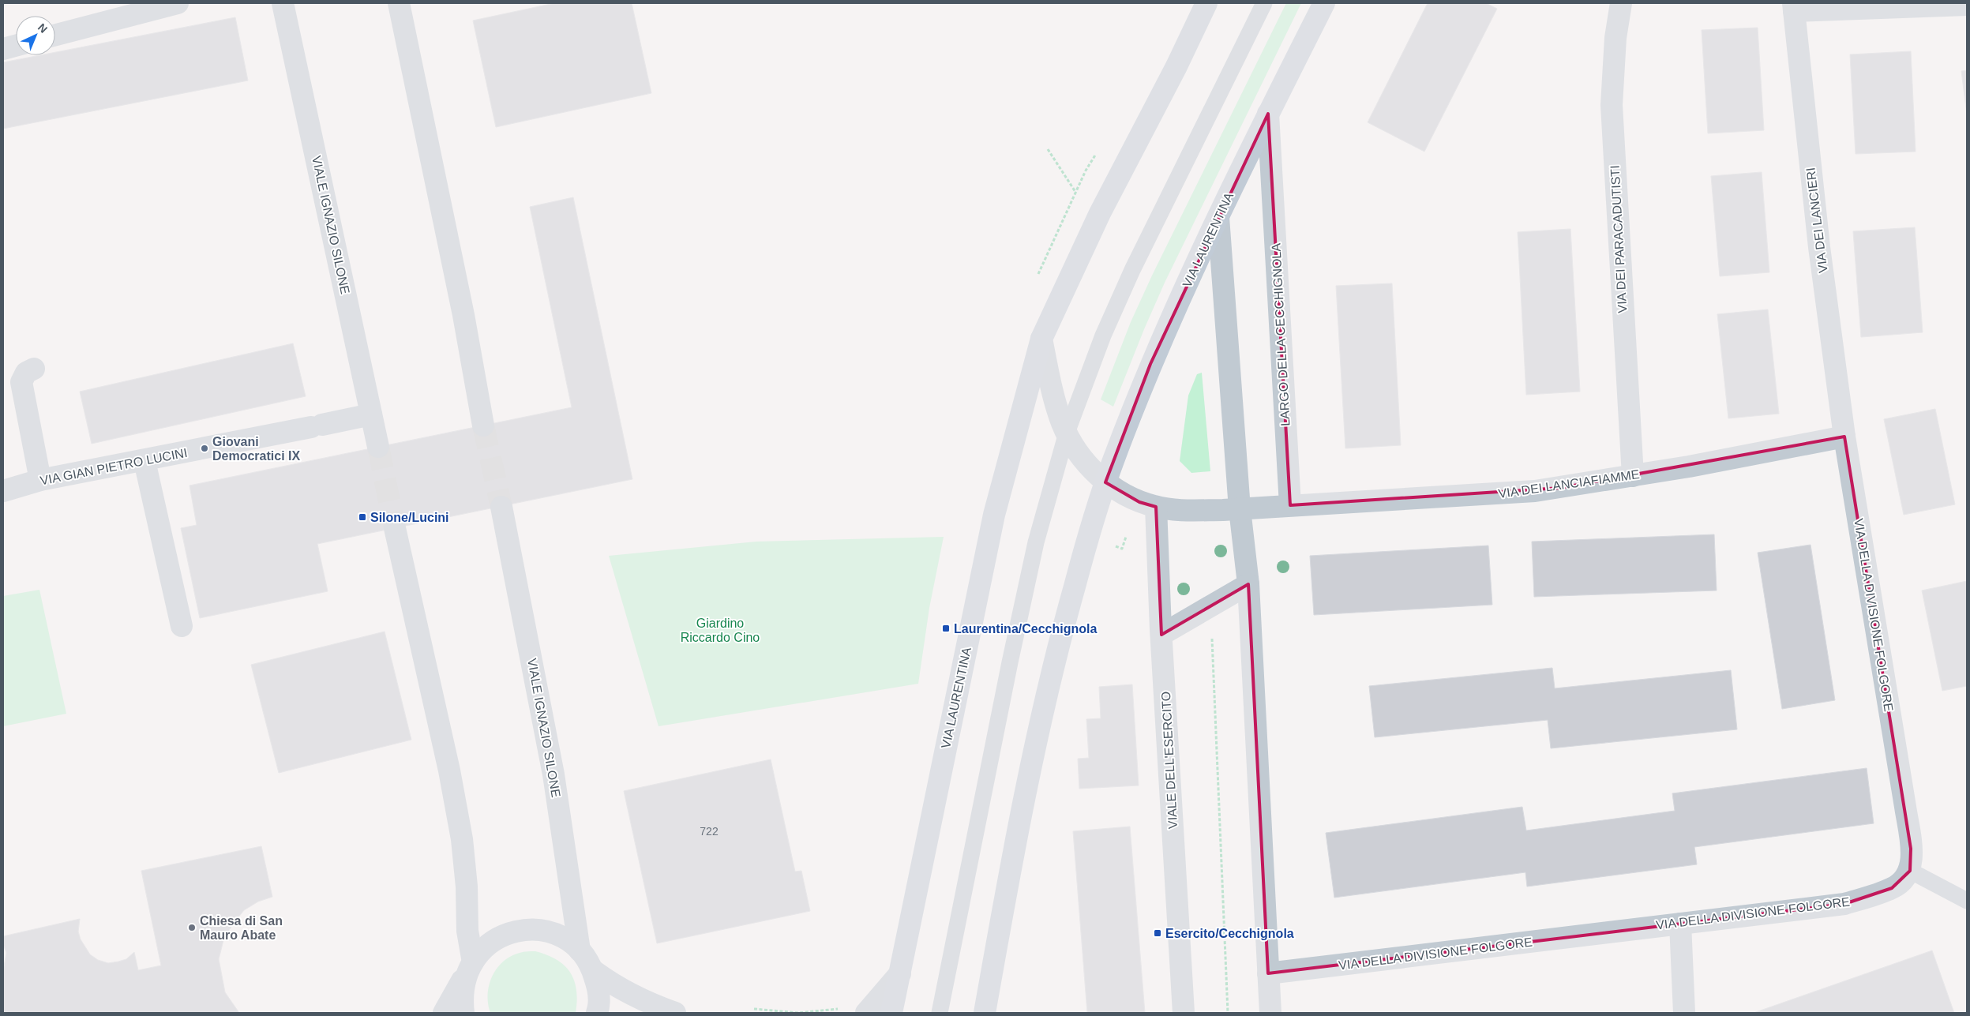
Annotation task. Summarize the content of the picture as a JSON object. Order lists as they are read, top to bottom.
{
  "streets": {
    "main road": ["VIA LAURENTINA"],
    "street": [
      "VIA DEI LANCIERI",
      "VIALE IGNAZIO SILONE",
      "VIA DEI PARACADUTISTI",
      "LARGO DELLA CECCHIGNOLA",
      "VIA GIAN PIETRO LUCINI",
      "VIA DEI LANCIAFIAMME",
      "VIA DELLA DIVISIONE FOLGORE",
      "VIALE DELL'ESERCITO"
    ]
  },
  "crossings": [
    ["VIA DEI LANCIERI", "VIA DEI LANCIAFIAMME"],
    ["VIA DEI LANCIERI", "VIA DELLA DIVISIONE FOLGORE"],
    ["VIALE IGNAZIO SILONE", "VIA GIAN PIETRO LUCINI"],
    ["VIA DEI PARACADUTISTI", "VIA DEI LANCIAFIAMME"],
    ["VIA LAURENTINA", "LARGO DELLA CECCHIGNOLA"],
    ["LARGO DELLA CECCHIGNOLA", "VIA DEI LANCIAFIAMME"],
    ["VIA DEI LANCIAFIAMME", "VIA DELLA DIVISIONE FOLGORE"]
  ],
  "parks": ["Giardino Riccardo Cino"],
  "places": {
    "other": ["Giovani Democratici IX", "Chiesa di San Mauro Abate"],
    "transit": ["Silone/Lucini", "Laurentina/Cecchignola", "Esercito/Cecchignola"]
  },
  "house_numbers": ["722"],
  "north": "top right"
}
